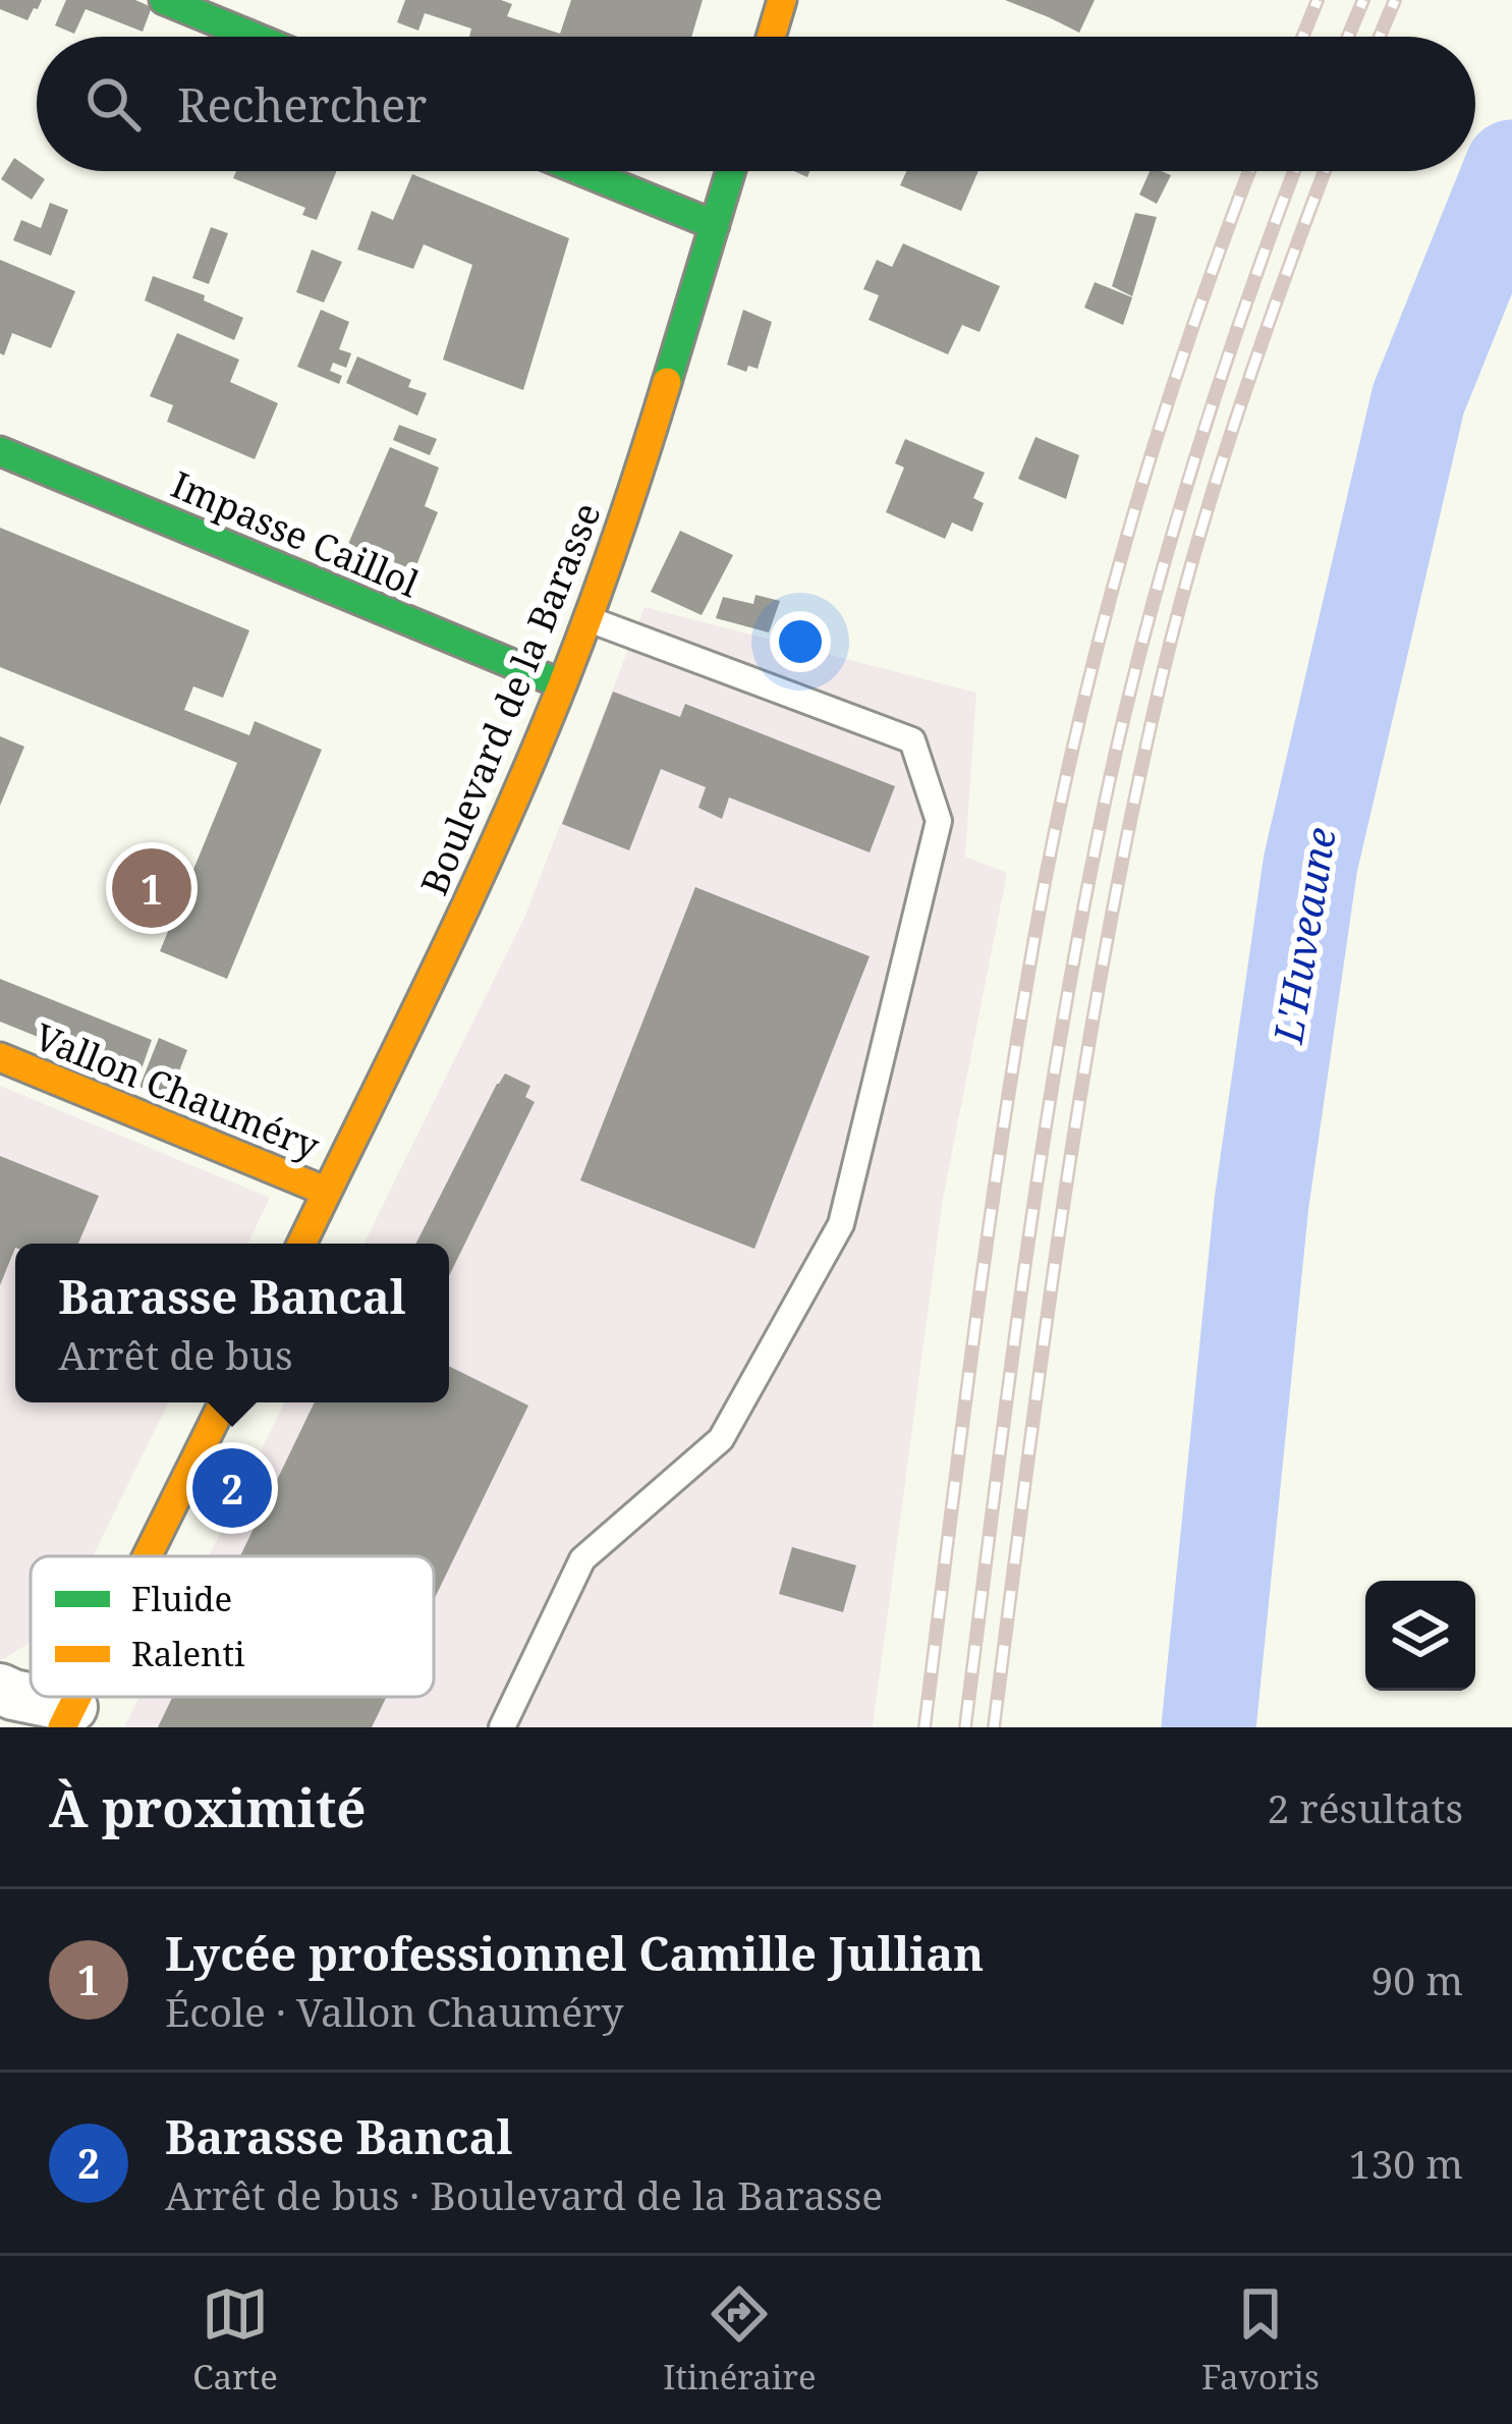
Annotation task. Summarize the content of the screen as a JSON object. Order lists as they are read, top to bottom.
{
  "streets": {
    "street": ["Impasse Caillol", "Boulevard de la Barasse", "Vallon Chauméry"]
  },
  "crossings": [
    ["Impasse Caillol", "Boulevard de la Barasse"],
    ["Boulevard de la Barasse", "Vallon Chauméry"]
  ],
  "water": ["L'Huveaune"],
  "legend": ["Fluide", "Ralenti"],
  "page": {
    "search": "Rechercher",
    "pins": ["1", "2"],
    "popup": ["Barasse Bancal", "Arrêt de bus"],
    "heading": ["À proximité", "2 résultats"],
    "list": [
      {
        "mark": "1",
        "name": "Lycée professionnel Camille Jullian",
        "note": "École · Vallon Chauméry",
        "value": "90 m"
      },
      {
        "mark": "2",
        "name": "Barasse Bancal",
        "note": "Arrêt de bus · Boulevard de la Barasse",
        "value": "130 m"
      }
    ],
    "nav": ["Carte", "Itinéraire", "Favoris"]
  }
}
